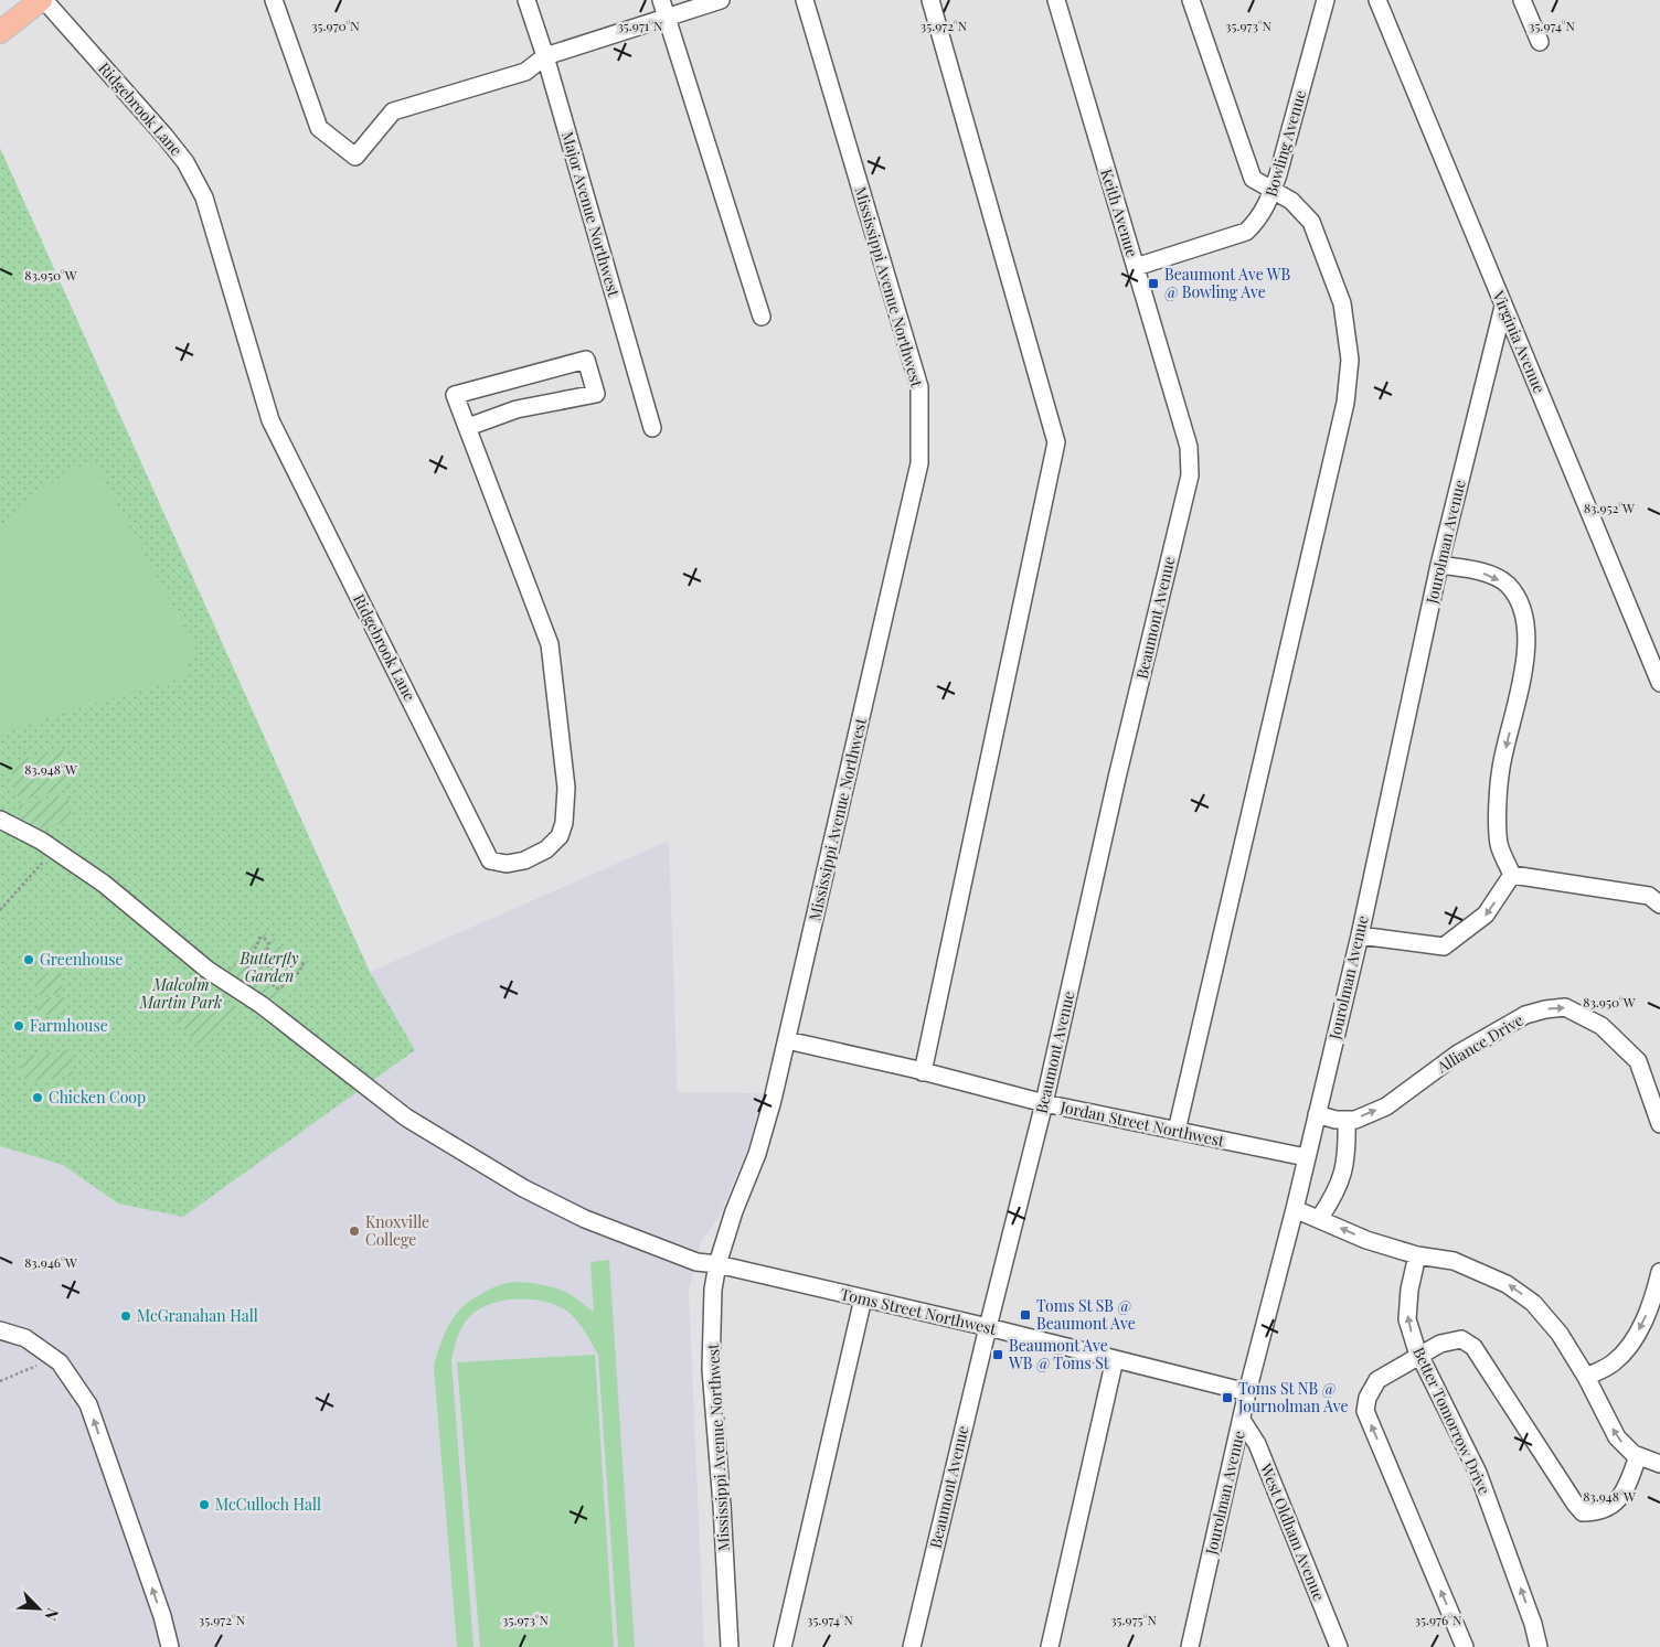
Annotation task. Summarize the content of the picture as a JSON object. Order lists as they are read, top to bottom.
{
  "streets": {
    "street": [
      "Ridgebrook Lane",
      "Bowling Avenue",
      "Keith Avenue",
      "Major Avenue Northwest",
      "Mississippi Avenue Northwest",
      "Virginia Avenue",
      "Jourolman Avenue",
      "Beaumont Avenue",
      "Alliance Drive",
      "Jordan Street Northwest",
      "Toms Street Northwest",
      "Better Tomorrow Drive",
      "West Oldham Avenue"
    ]
  },
  "crossings": [
    ["Bowling Avenue", "Keith Avenue"],
    ["Keith Avenue", "Beaumont Avenue"],
    ["Mississippi Avenue Northwest", "Jordan Street Northwest"],
    ["Mississippi Avenue Northwest", "Toms Street Northwest"],
    ["Virginia Avenue", "Jourolman Avenue"],
    ["Jourolman Avenue", "Alliance Drive"],
    ["Jourolman Avenue", "Jordan Street Northwest"],
    ["Jourolman Avenue", "Toms Street Northwest"],
    ["Jourolman Avenue", "West Oldham Avenue"],
    ["Beaumont Avenue", "Jordan Street Northwest"],
    ["Beaumont Avenue", "Toms Street Northwest"]
  ],
  "one_way": ["Better Tomorrow Drive"],
  "parks": ["Butterfly Garden", "Malcolm Martin Park"],
  "places": {
    "transit": [
      "Beaumont Ave WB @ Bowling Ave",
      "Toms St SB @ Beaumont Ave",
      "Beaumont Ave WB @ Toms St",
      "Toms St NB @ Journolman Ave"
    ],
    "other": [
      "Greenhouse",
      "Farmhouse",
      "Chicken Coop",
      "Knoxville College",
      "McGranahan Hall",
      "McCulloch Hall"
    ]
  },
  "north": "bottom right",
  "coordinates": [
    "35.970°N",
    "35.971°N",
    "35.972°N",
    "35.973°N",
    "35.974°N",
    "83.950°W",
    "83.952°W",
    "83.948°W",
    "83.946°W",
    "35.975°N",
    "35.976°N"
  ]
}
